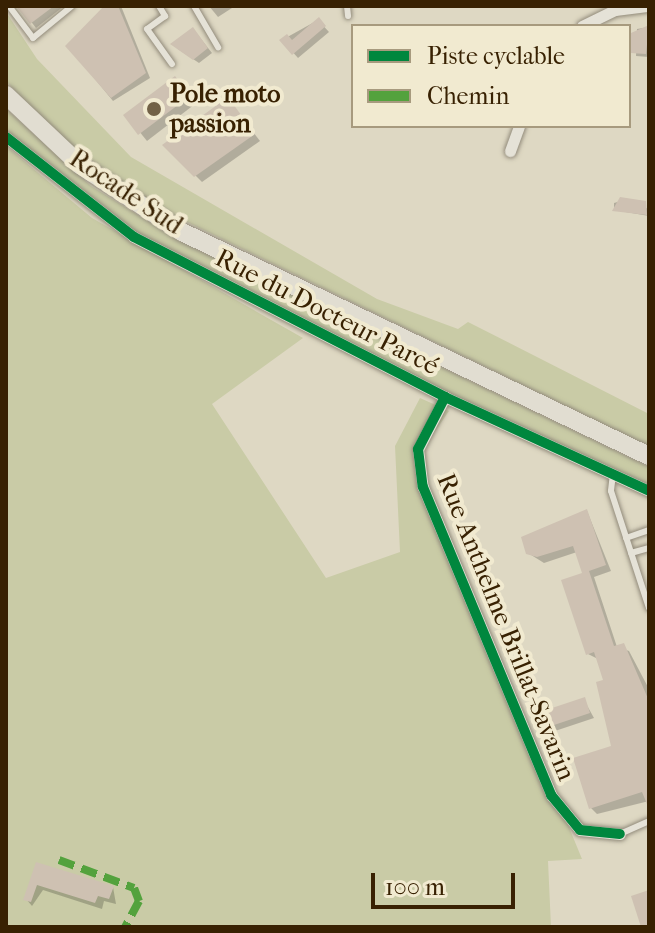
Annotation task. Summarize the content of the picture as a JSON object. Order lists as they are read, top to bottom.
{
  "streets": {
    "main road": ["Rocade Sud"],
    "street": ["Rue du Docteur Parcé", "Rue Anthelme Brillat-Savarin"]
  },
  "crossings": [
    ["Rue du Docteur Parcé", "Rue Anthelme Brillat-Savarin"]
  ],
  "places": ["Pole moto passion"],
  "legend": ["Piste cyclable", "Chemin"],
  "scale_bar": "100 m"
}
